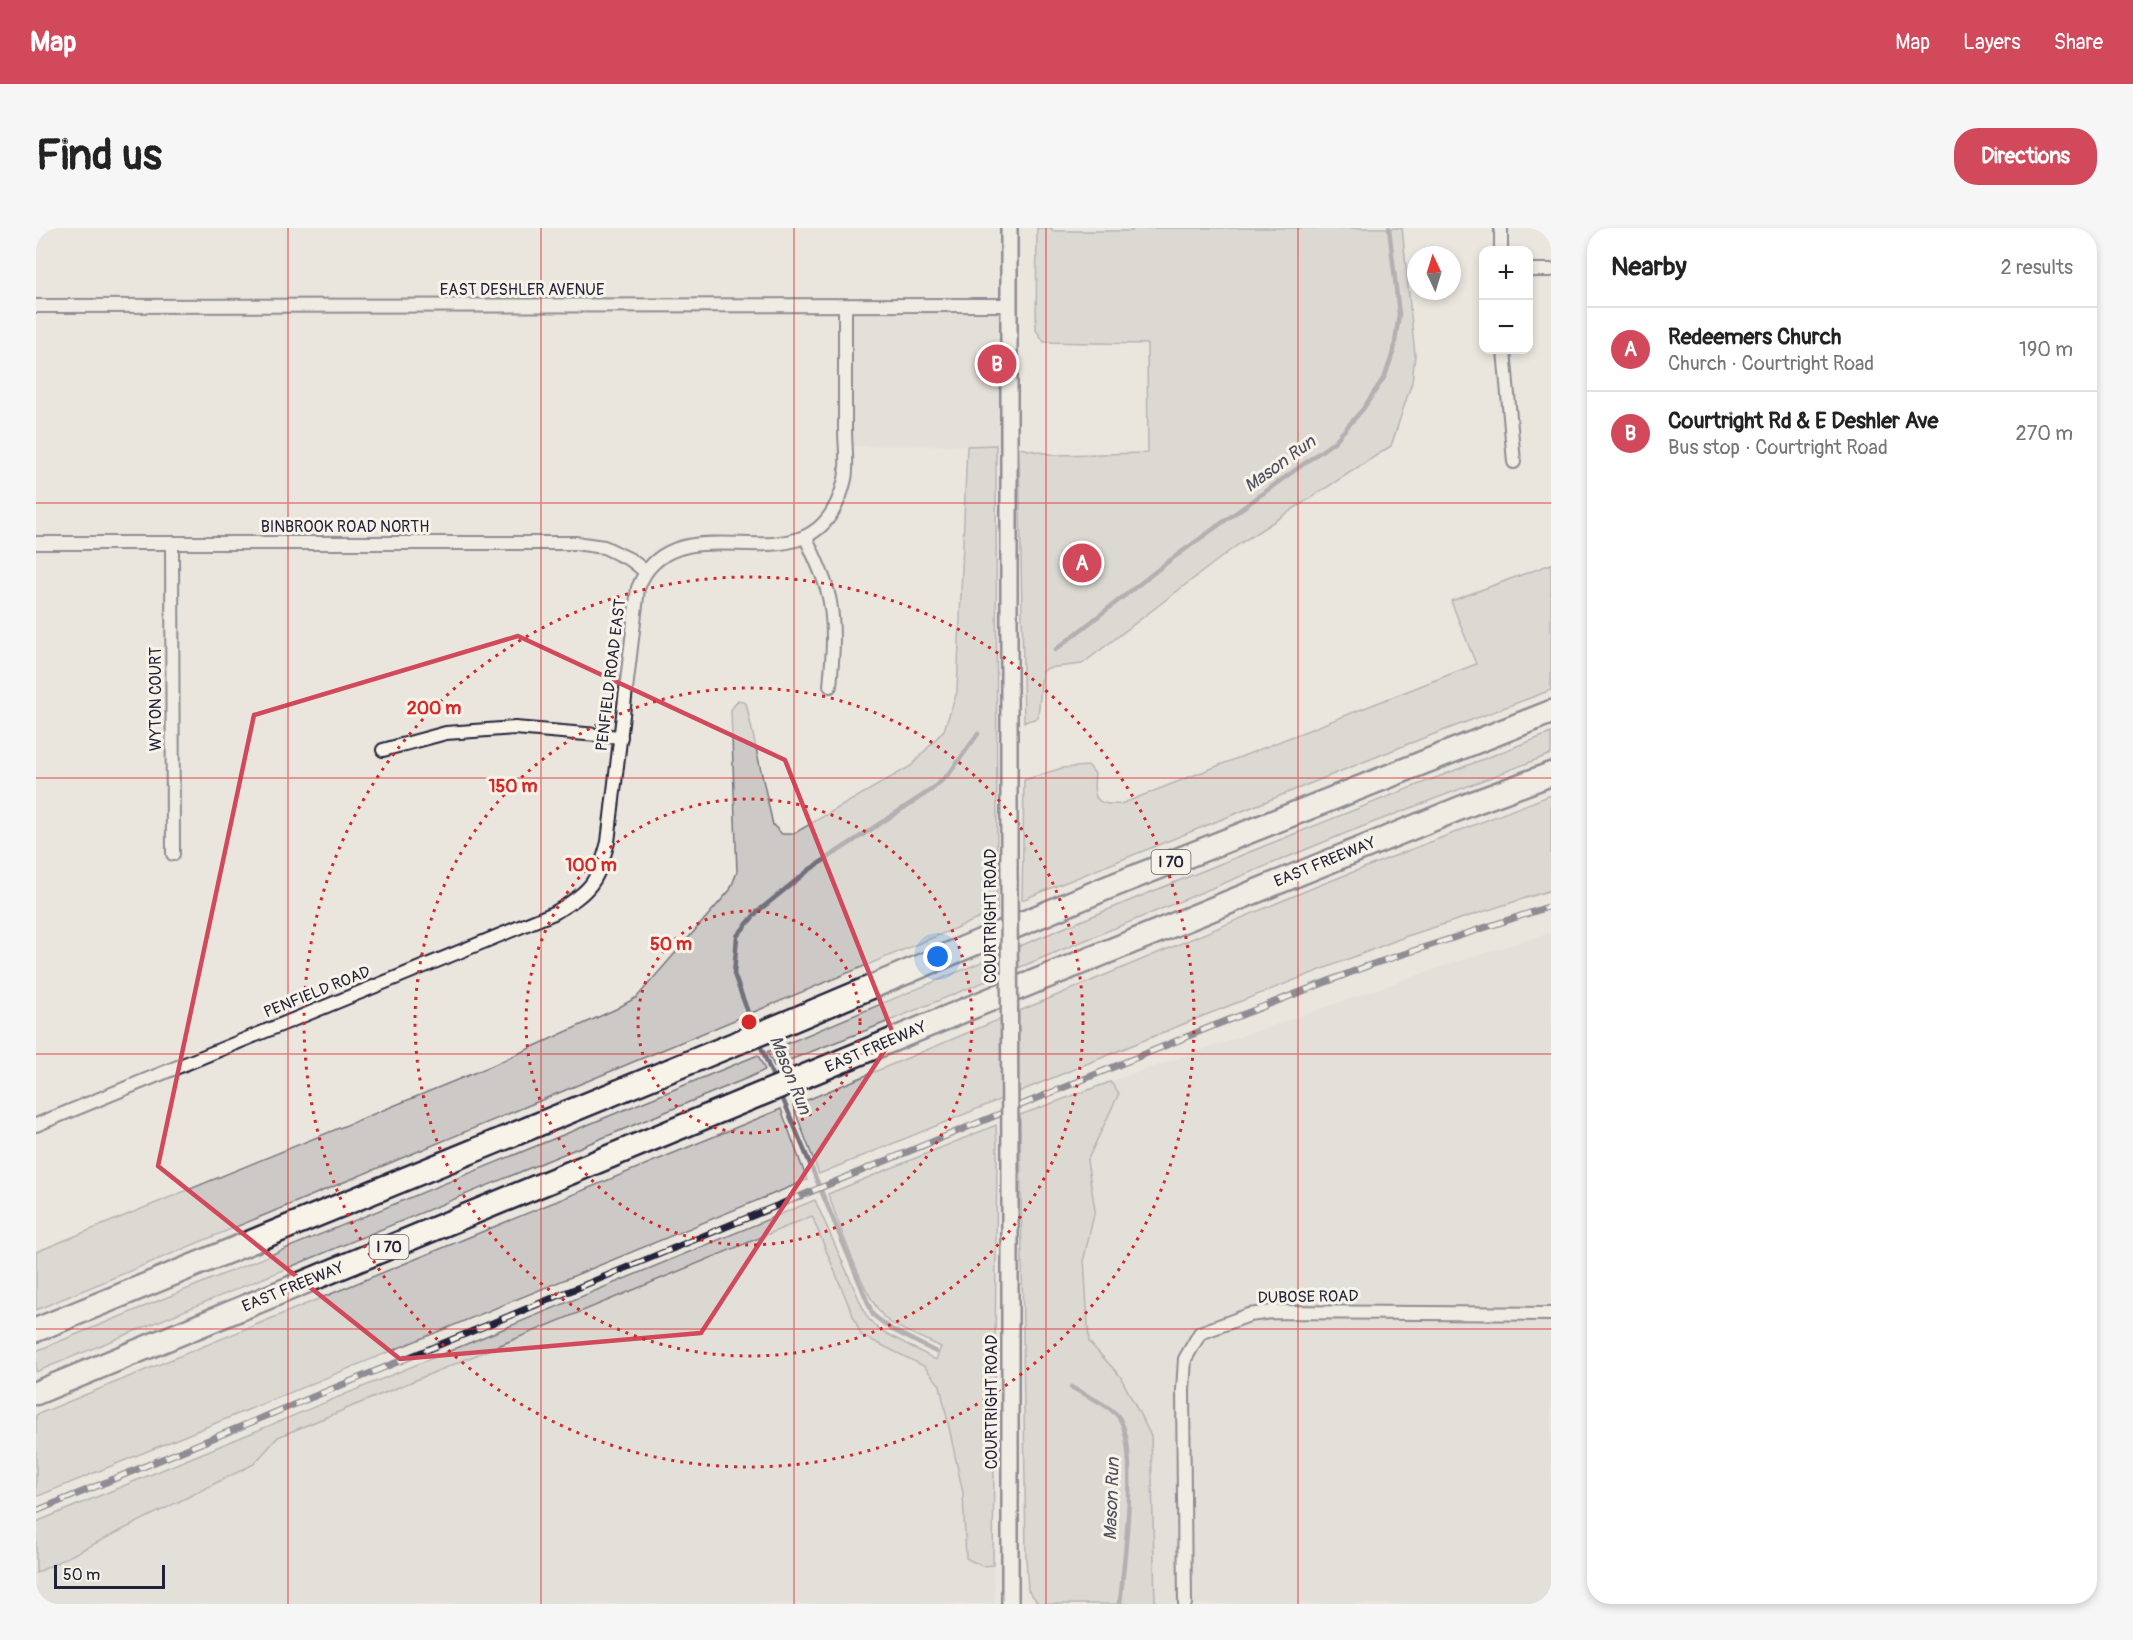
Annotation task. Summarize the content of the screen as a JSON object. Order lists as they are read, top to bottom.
{
  "streets": {
    "highway": ["I 70", "EAST FREEWAY"],
    "street": [
      "EAST DESHLER AVENUE",
      "BINBROOK ROAD NORTH",
      "PENFIELD ROAD EAST",
      "WYTON COURT",
      "COURTRIGHT ROAD",
      "PENFIELD ROAD",
      "DUBOSE ROAD"
    ]
  },
  "crossings": [
    ["EAST DESHLER AVENUE", "COURTRIGHT ROAD"],
    ["BINBROOK ROAD NORTH", "PENFIELD ROAD EAST"],
    ["BINBROOK ROAD NORTH", "WYTON COURT"],
    ["PENFIELD ROAD EAST", "PENFIELD ROAD"]
  ],
  "water": ["Mason Run"],
  "scale_bar": "50 m",
  "north": "top",
  "page": {
    "header": "Map",
    "nav": ["Map", "Layers", "Share"],
    "buttons": "Directions",
    "title": "Find us",
    "heading": ["Nearby", "2 results"],
    "map_buttons": ["+", "−"],
    "list": [
      {
        "mark": "A",
        "name": "Redeemers Church",
        "note": "Church · Courtright Road",
        "value": "190 m"
      },
      {
        "mark": "B",
        "name": "Courtright Rd & E Deshler Ave",
        "note": "Bus stop · Courtright Road",
        "value": "270 m"
      }
    ],
    "pins": ["B", "A"],
    "scale": "50 m"
  },
  "rings": [
    "200 m",
    "150 m",
    "100 m",
    "50 m"
  ]
}
